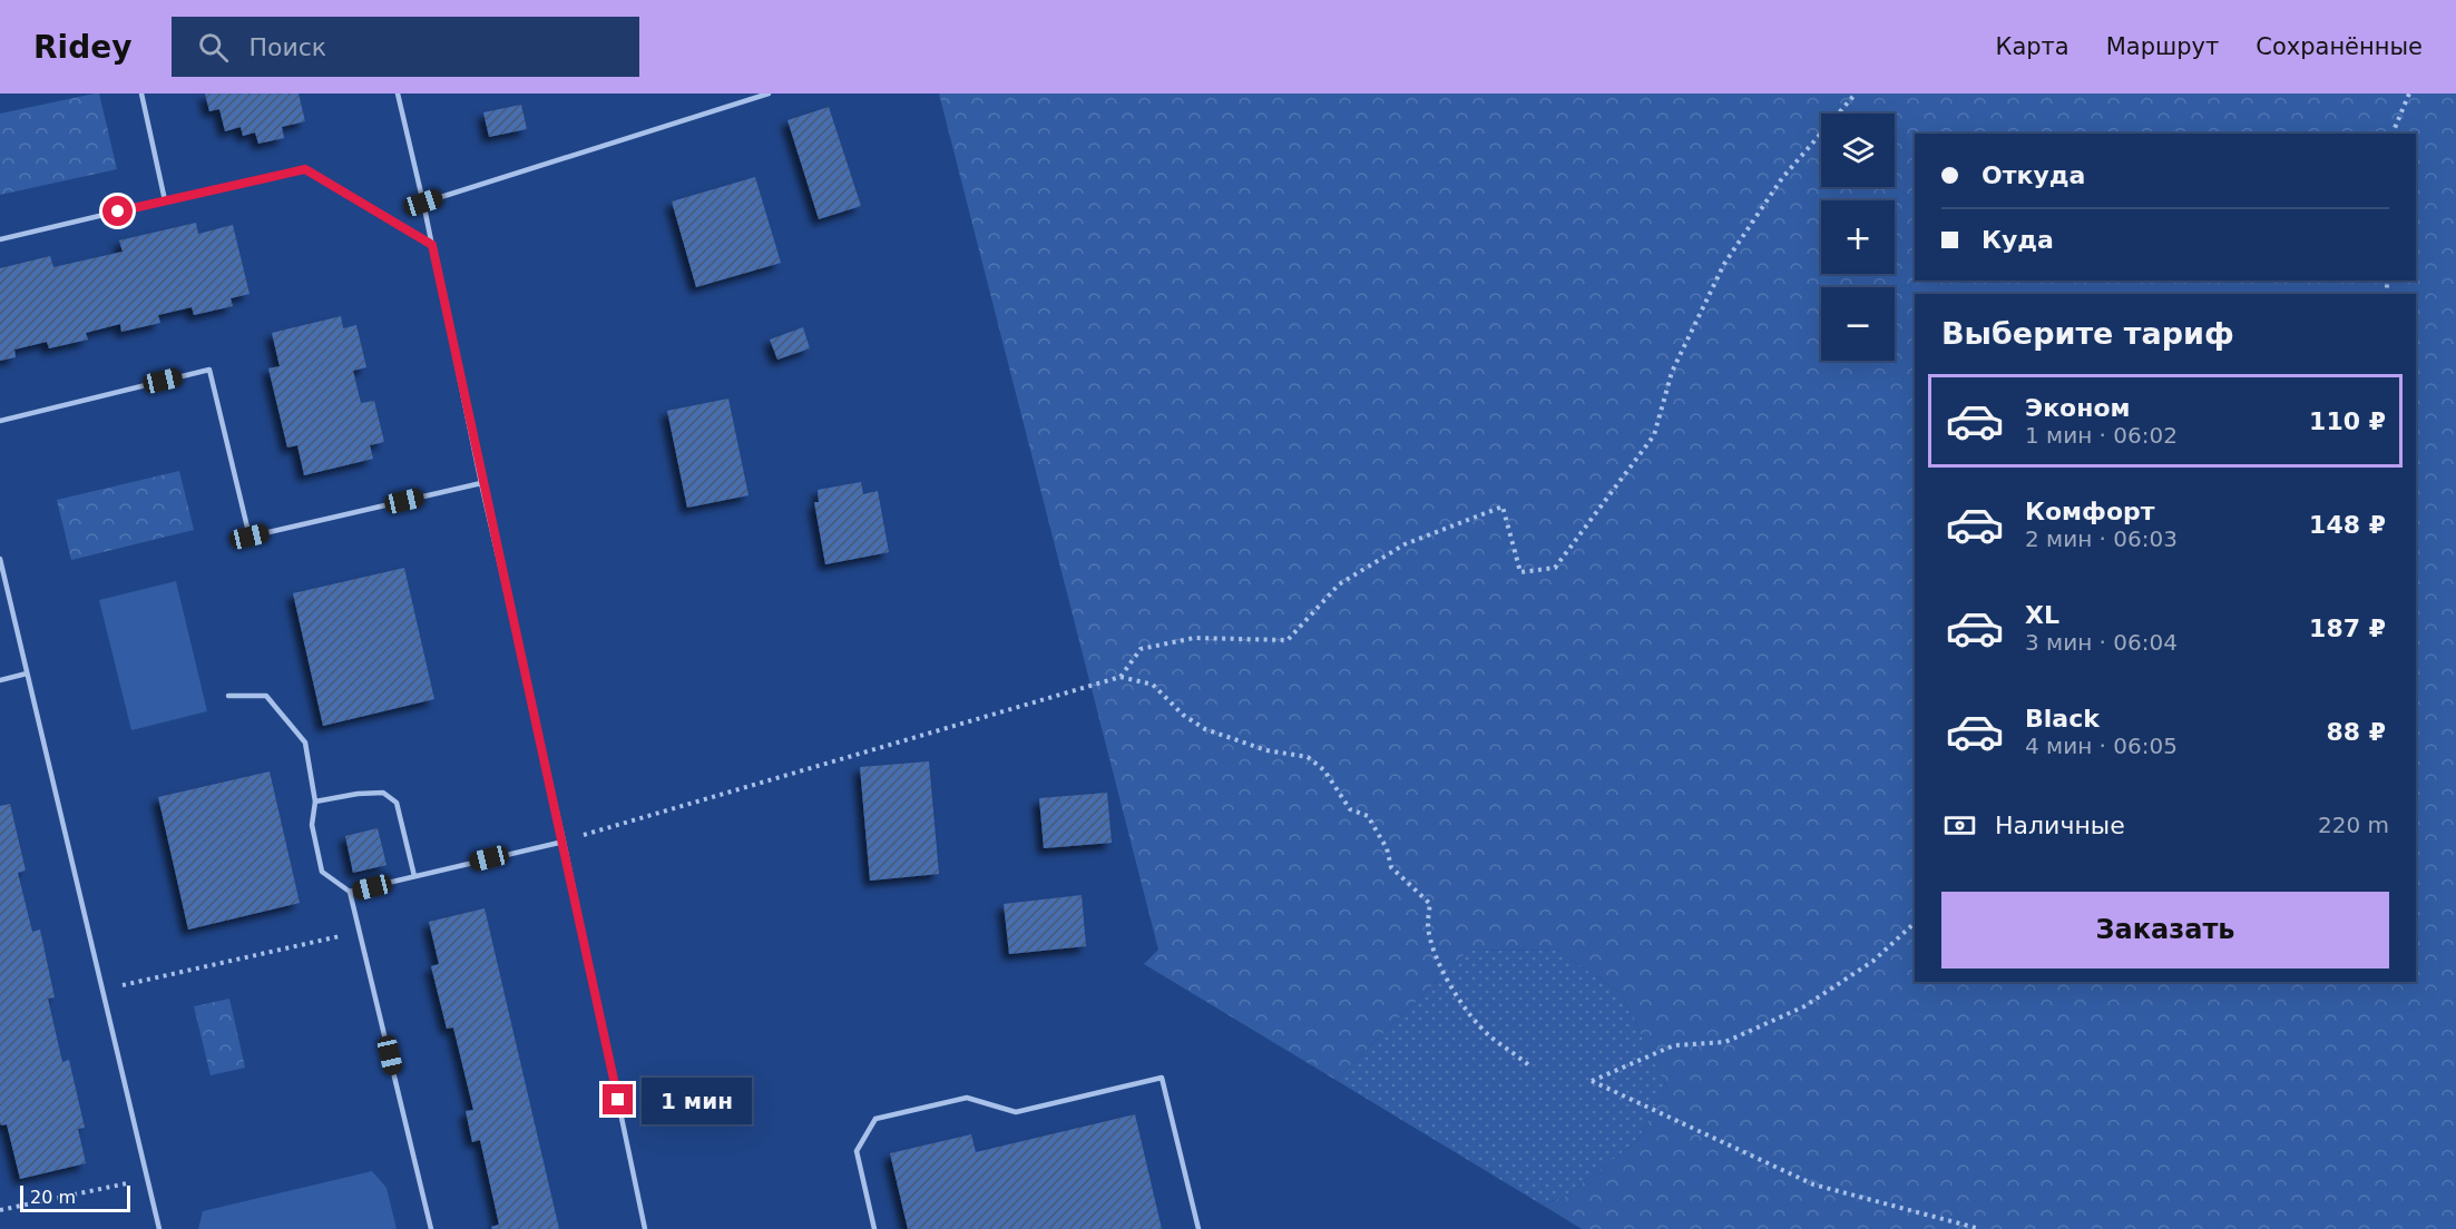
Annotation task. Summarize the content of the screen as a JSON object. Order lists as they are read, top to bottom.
{
  "scale_bar": "20 m",
  "page": {
    "header": "Ridey",
    "search": "Поиск",
    "nav": ["Карта", "Маршрут", "Сохранённые"],
    "map_buttons": ["+", "−"],
    "banner": ["Откуда", "Куда"],
    "heading": "Выберите тариф",
    "list": [
      {
        "name": "Эконом",
        "note": "1 мин · 06:02",
        "value": "110 ₽"
      },
      {
        "name": "Комфорт",
        "note": "2 мин · 06:03",
        "value": "148 ₽"
      },
      {
        "name": "XL",
        "note": "3 мин · 06:04",
        "value": "187 ₽"
      },
      {
        "name": "Black",
        "note": "4 мин · 06:05",
        "value": "88 ₽"
      }
    ],
    "pay": ["Наличные", "220 m"],
    "buttons": "Заказать",
    "bubble": "1 мин",
    "scale": "20 m"
  }
}
